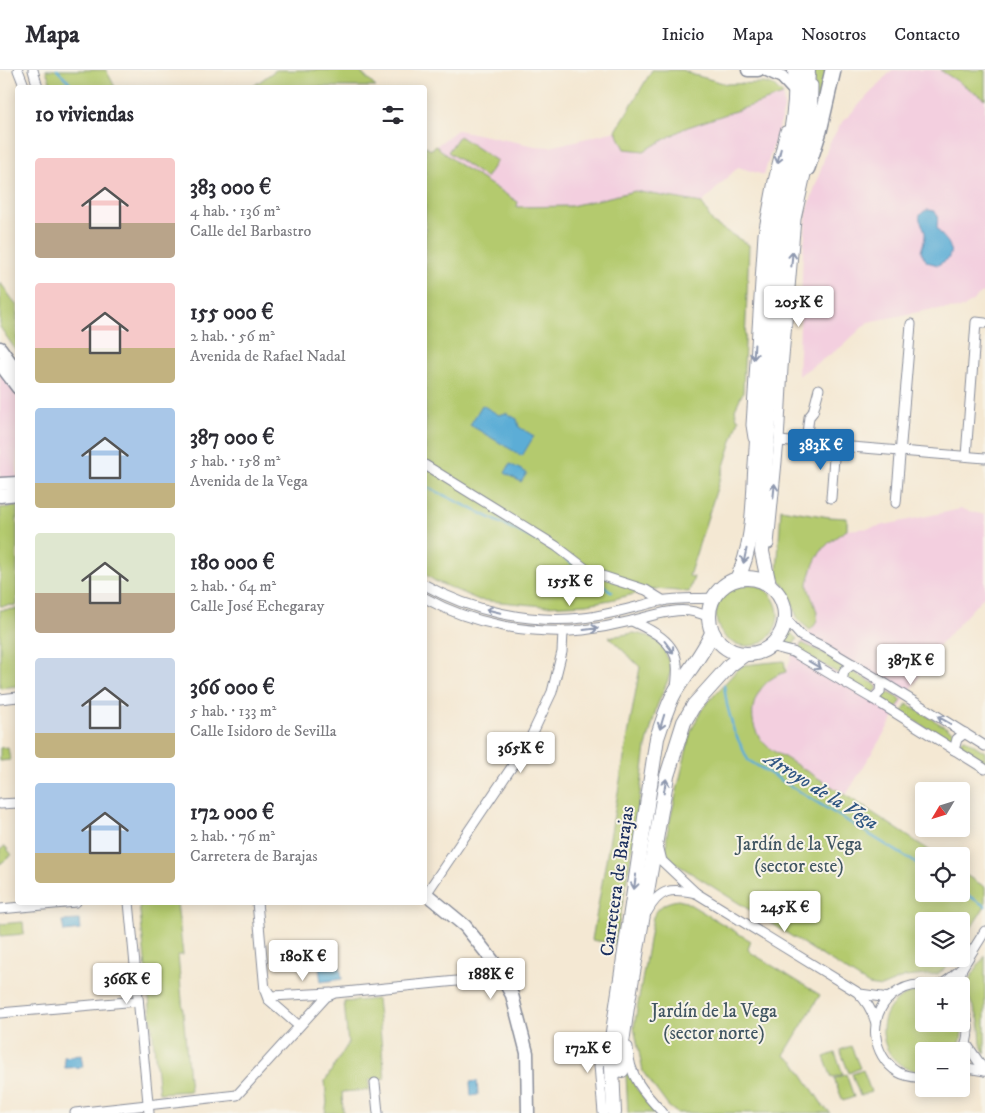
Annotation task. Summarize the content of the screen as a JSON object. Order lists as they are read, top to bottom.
{
  "streets": {
    "main road": ["Carretera de Barajas"]
  },
  "water": ["Arroyo de la Vega"],
  "parks": ["Jardín de la Vega (sector este)", "Jardín de la Vega (sector norte)"],
  "north": "bottom left",
  "page": {
    "header": "Mapa",
    "nav": [
      "Inicio",
      "Mapa",
      "Nosotros",
      "Contacto"
    ],
    "heading": "10 viviendas",
    "list": [
      {
        "name": "383 000 €",
        "note": "4 hab. · 136 m² · Calle del Barbastro"
      },
      {
        "name": "155 000 €",
        "note": "2 hab. · 56 m² · Avenida de Rafael Nadal"
      },
      {
        "name": "387 000 €",
        "note": "5 hab. · 158 m² · Avenida de la Vega"
      },
      {
        "name": "180 000 €",
        "note": "2 hab. · 64 m² · Calle José Echegaray"
      },
      {
        "name": "366 000 €",
        "note": "5 hab. · 133 m² · Calle Isidoro de Sevilla"
      },
      {
        "name": "172 000 €",
        "note": "2 hab. · 76 m² · Carretera de Barajas"
      }
    ],
    "price": [
      "205K €",
      "383K €",
      "155K €",
      "387K €",
      "365K €",
      "245K €",
      "180K €",
      "188K €",
      "366K €",
      "172K €"
    ],
    "map_buttons": ["+", "−"]
  }
}
